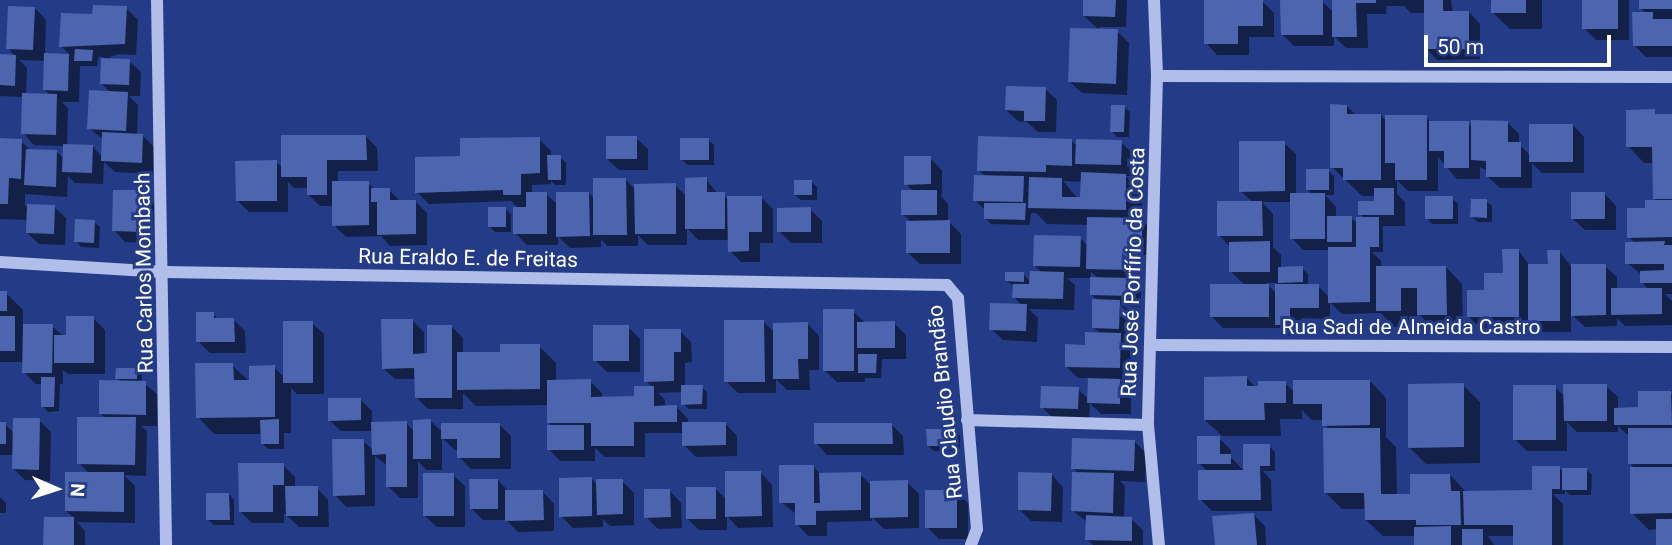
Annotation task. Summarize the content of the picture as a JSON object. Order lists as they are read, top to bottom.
{
  "streets": {
    "street": [
      "Rua Eraldo E. de Freitas",
      "Rua José Porfírio da Costa",
      "Rua Carlos Mombach",
      "Rua Sadi de Almeida Castro",
      "Rua Claudio Brandão"
    ]
  },
  "crossings": [
    ["Rua Eraldo E. de Freitas", "Rua Carlos Mombach"],
    ["Rua Eraldo E. de Freitas", "Rua Claudio Brandão"],
    ["Rua José Porfírio da Costa", "Rua Sadi de Almeida Castro"]
  ],
  "scale_bar": "50 m",
  "north": "right"
}
